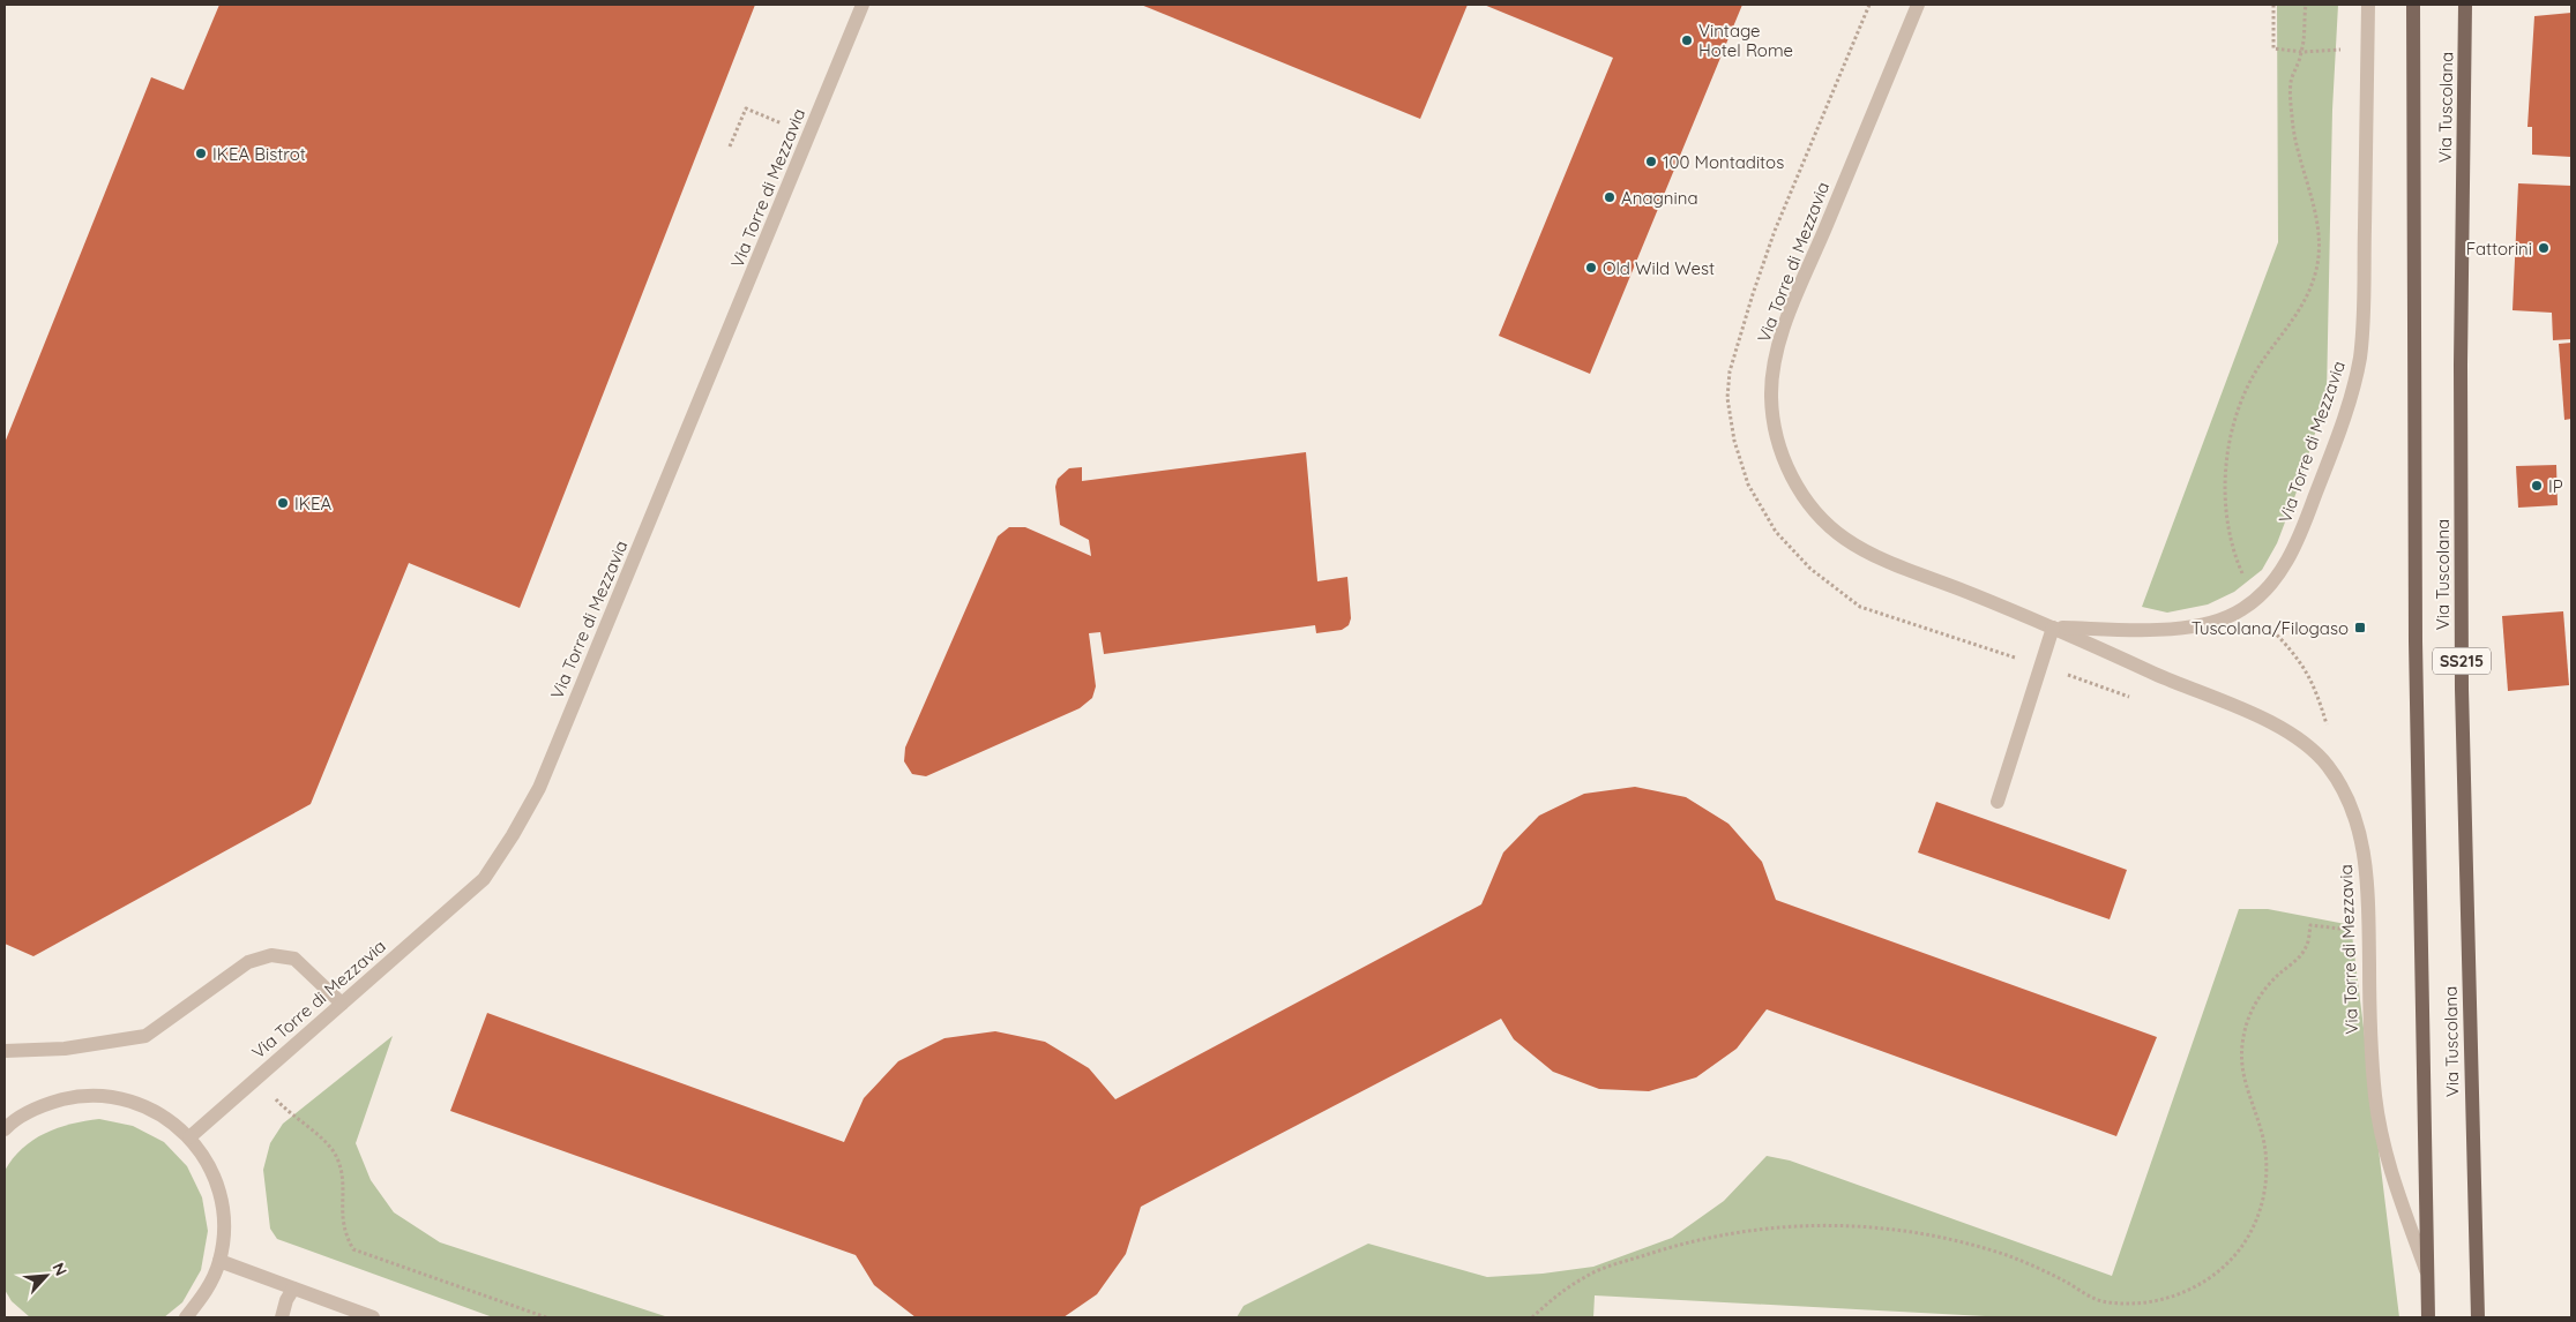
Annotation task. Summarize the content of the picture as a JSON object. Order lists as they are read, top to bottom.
{
  "streets": {
    "main road": ["Via Tuscolana", "SS215"],
    "street": ["Via Torre di Mezzavia"]
  },
  "crossings": [
    ["Via Tuscolana", "Via Torre di Mezzavia"]
  ],
  "places": {
    "other": [
      "Vintage Hotel Rome",
      "IKEA Bistrot",
      "100 Montaditos",
      "Anagnina",
      "Fattorini",
      "Old Wild West",
      "IP",
      "IKEA"
    ],
    "transit": ["Tuscolana/Filogaso"]
  },
  "north": "top right"
}
